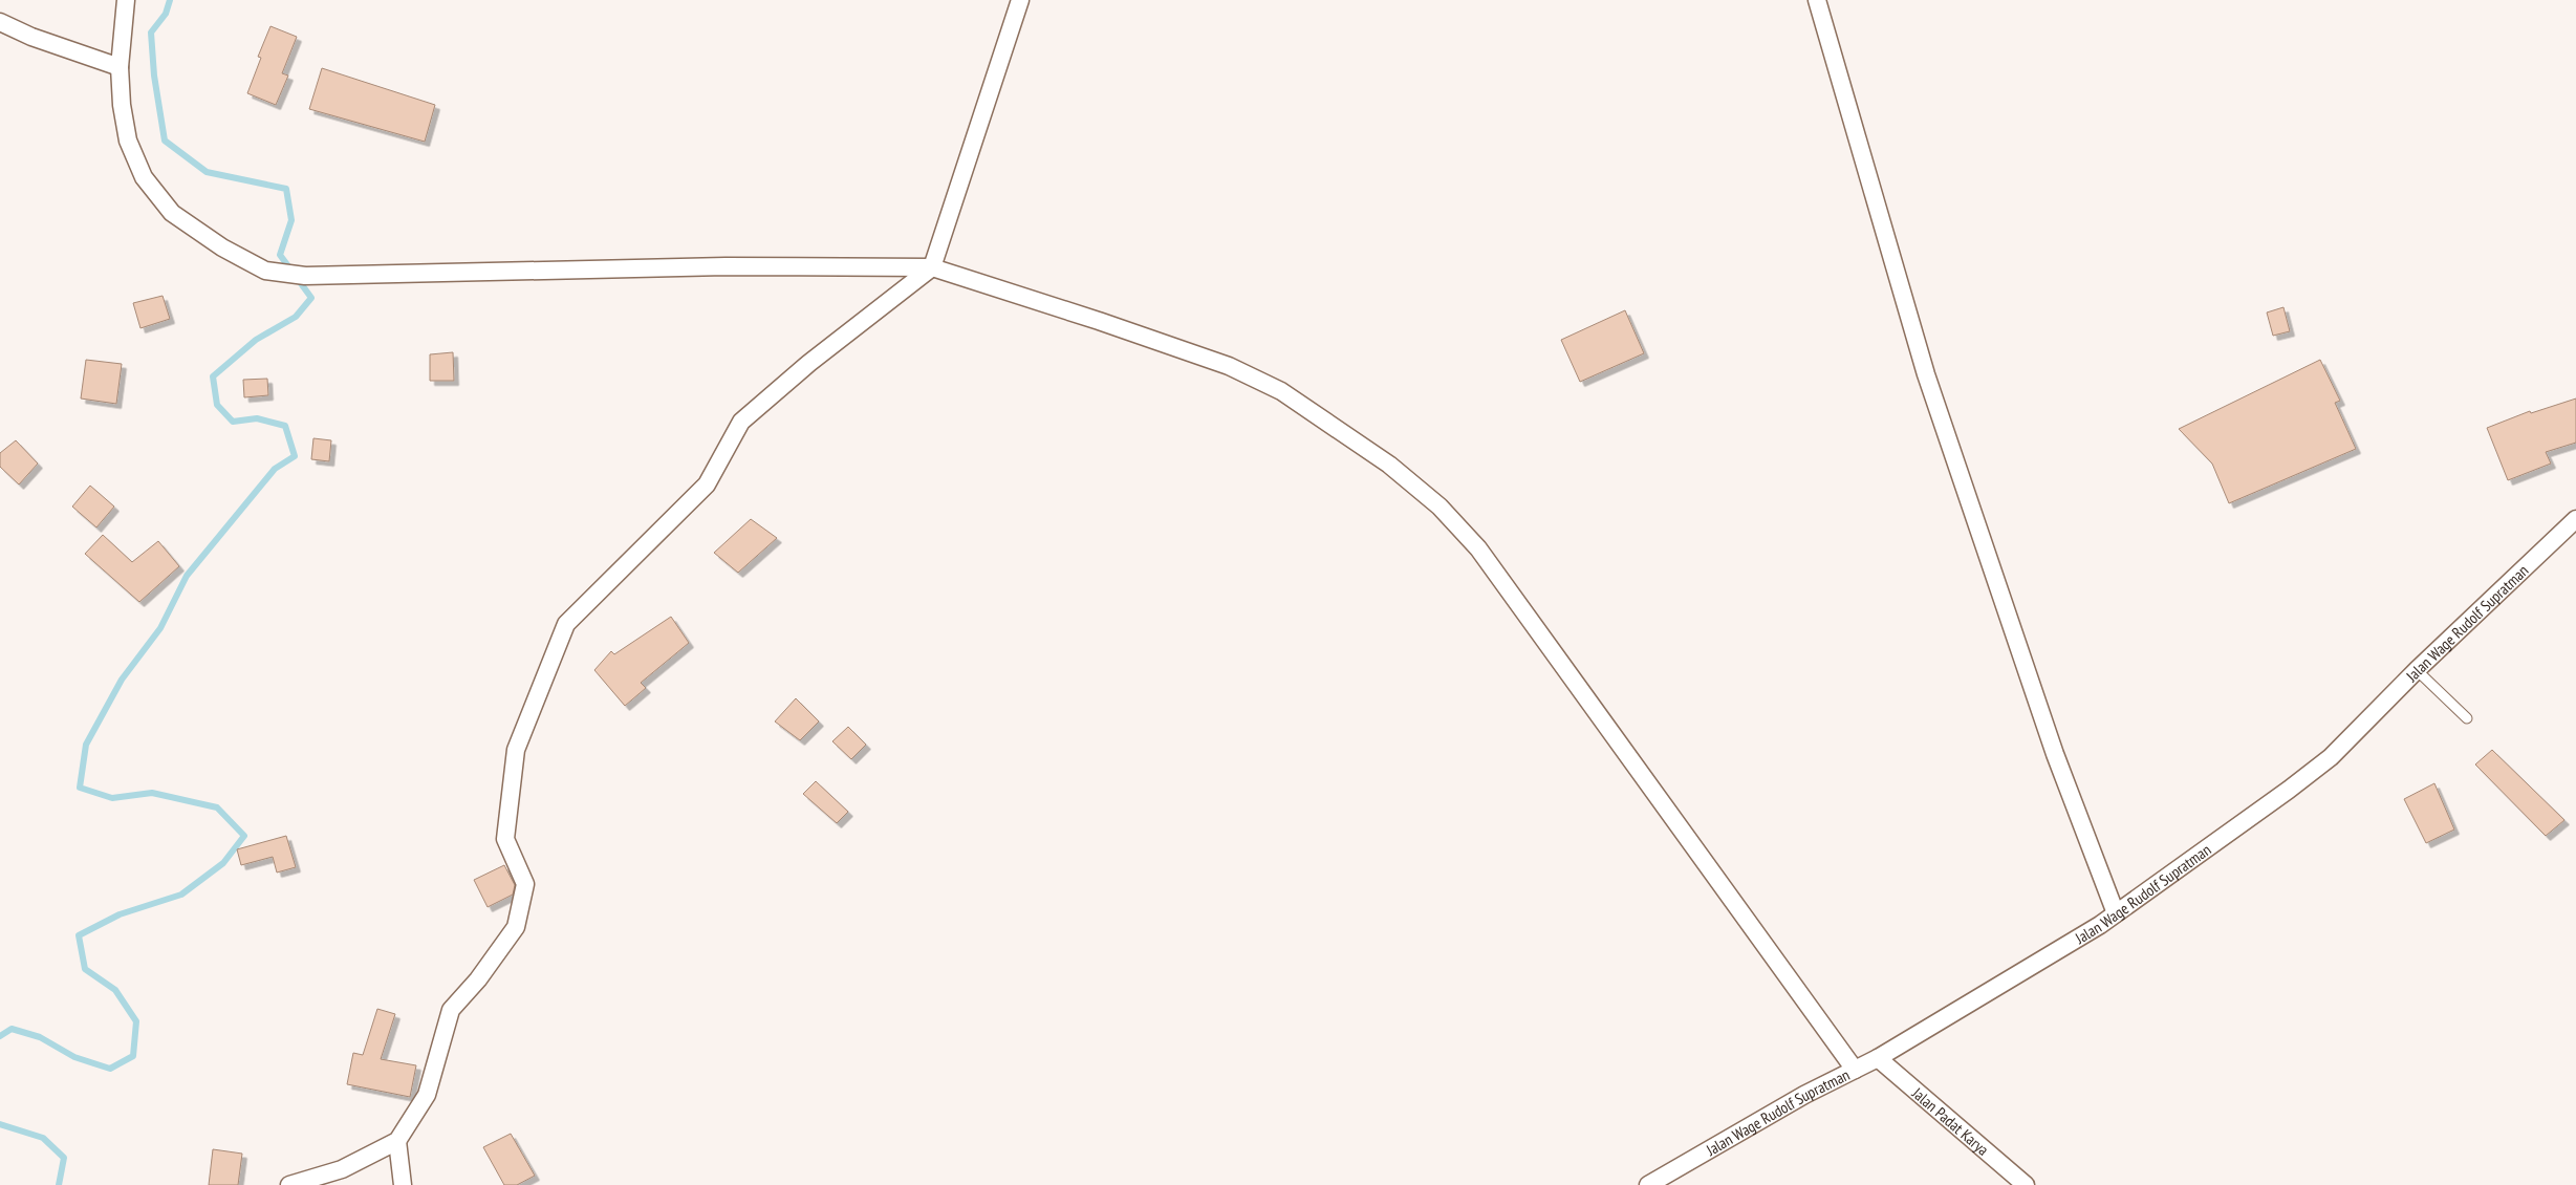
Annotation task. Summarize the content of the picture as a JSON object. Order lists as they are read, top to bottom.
{
  "streets": {
    "street": ["Jalan Wage Rudolf Supratman", "Jalan Padat Karya"]
  },
  "crossings": [
    ["Jalan Wage Rudolf Supratman", "Jalan Padat Karya"]
  ]
}
